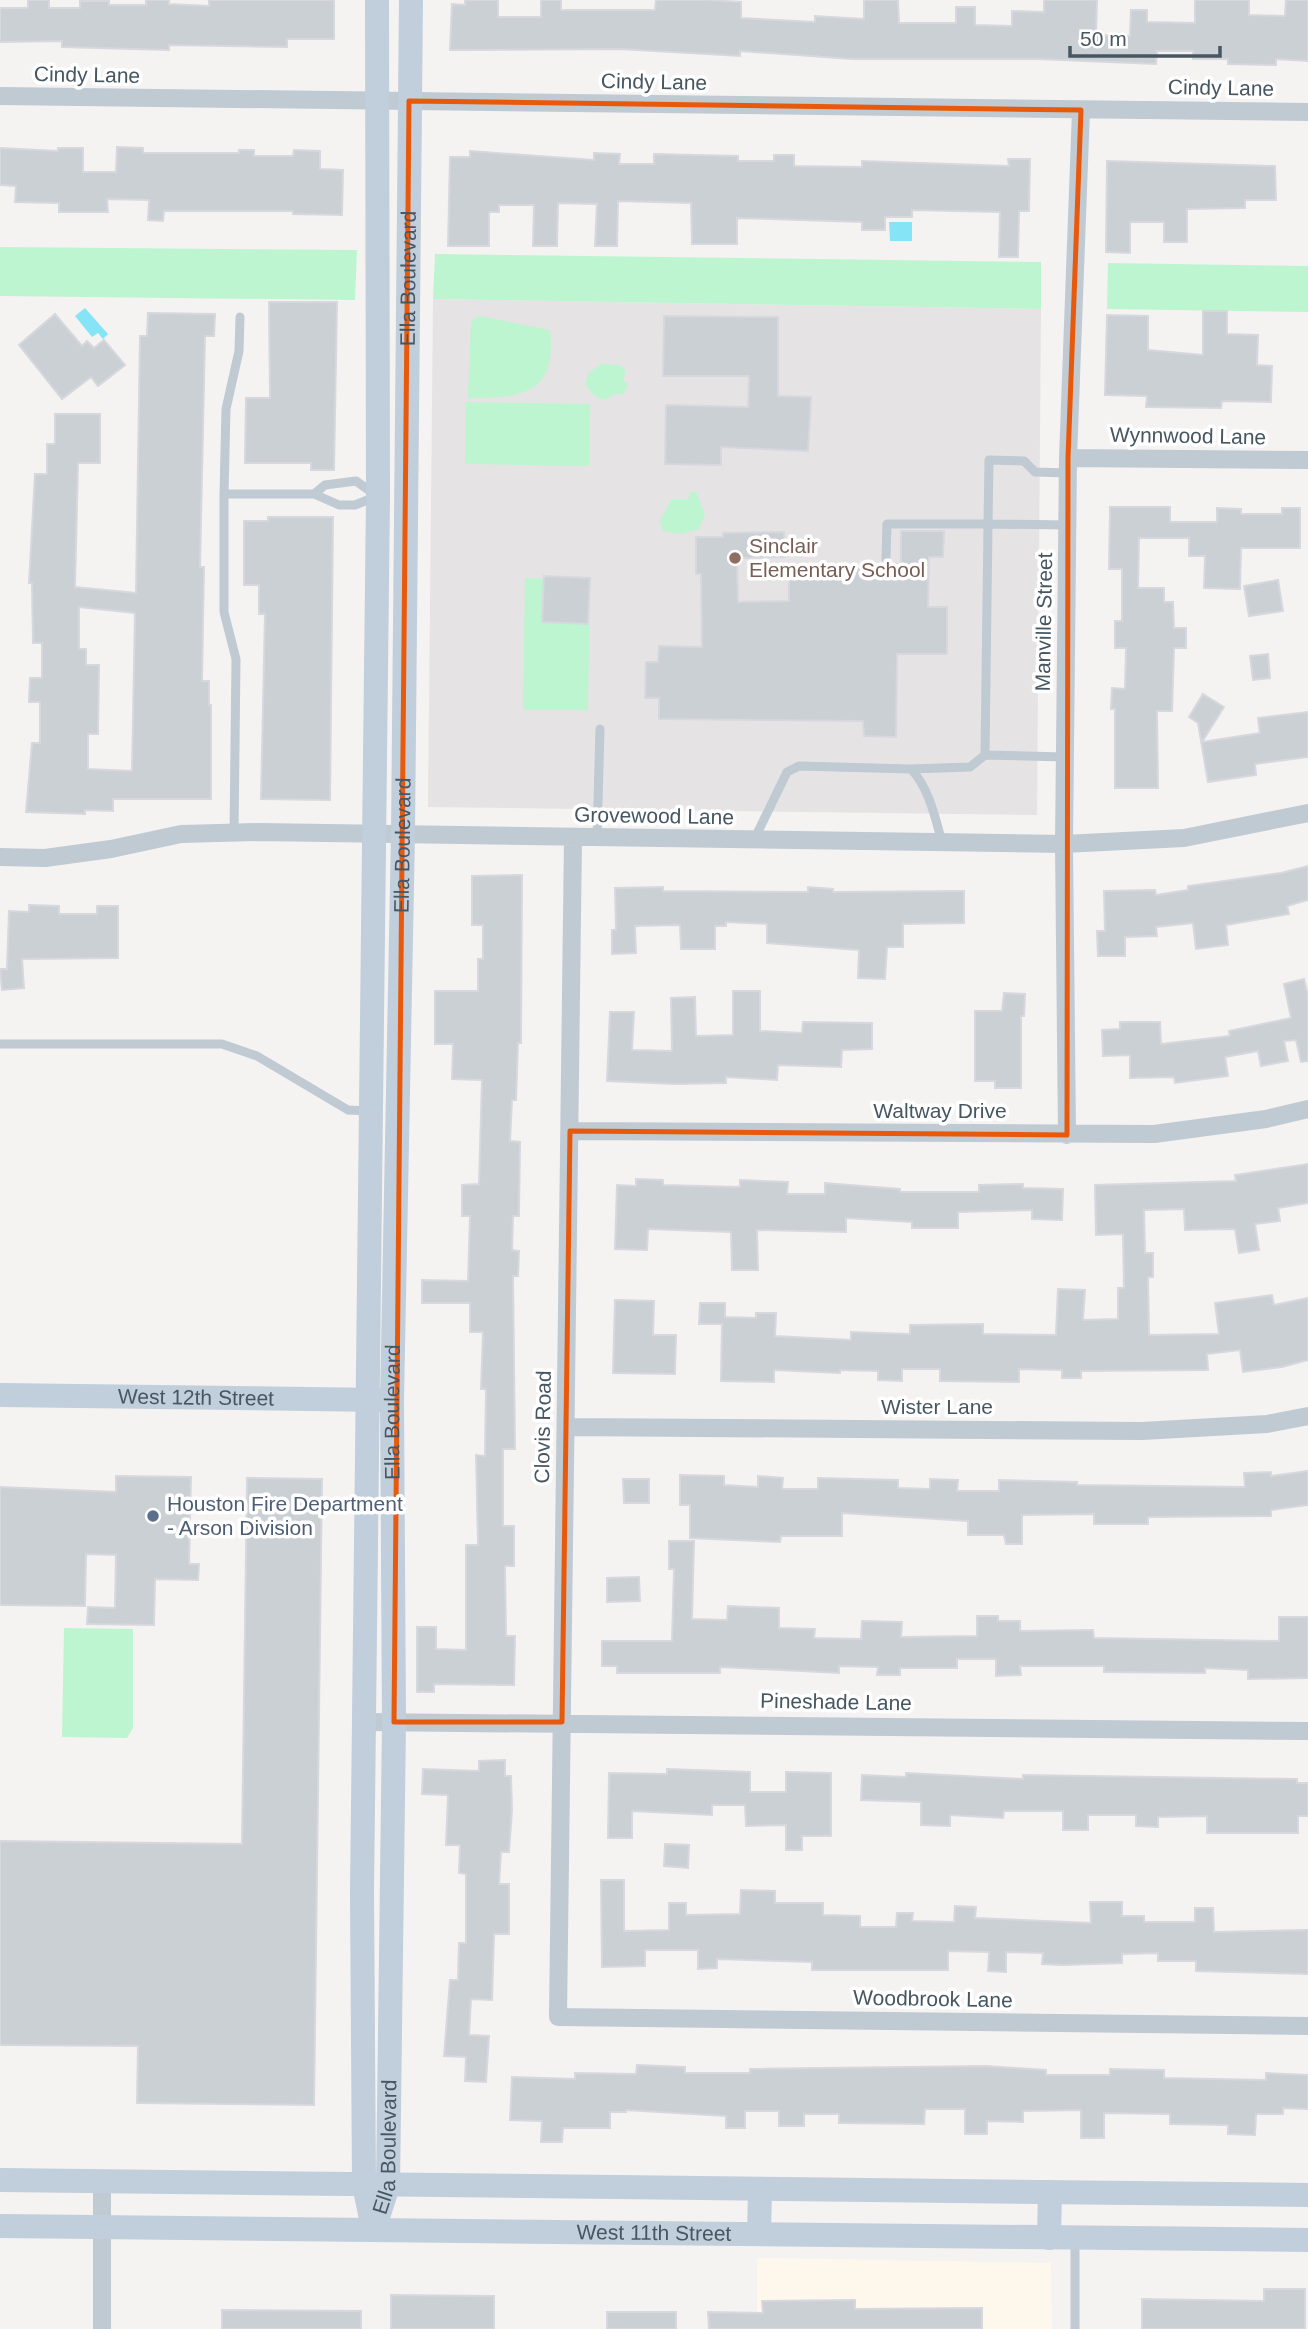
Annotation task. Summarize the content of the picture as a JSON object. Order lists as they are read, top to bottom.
{
  "streets": {
    "main road": ["Ella Boulevard", "West 12th Street", "West 11th Street"],
    "street": [
      "Cindy Lane",
      "Wynnwood Lane",
      "Manville Street",
      "Grovewood Lane",
      "Waltway Drive",
      "Wister Lane",
      "Clovis Road",
      "Pineshade Lane",
      "Woodbrook Lane"
    ]
  },
  "crossings": [
    ["Cindy Lane", "Ella Boulevard"],
    ["Cindy Lane", "Manville Street"],
    ["Ella Boulevard", "Grovewood Lane"],
    ["Ella Boulevard", "West 12th Street"],
    ["Ella Boulevard", "Pineshade Lane"],
    ["Ella Boulevard", "West 11th Street"],
    ["Wynnwood Lane", "Manville Street"],
    ["Manville Street", "Grovewood Lane"],
    ["Manville Street", "Waltway Drive"],
    ["Grovewood Lane", "Clovis Road"],
    ["Waltway Drive", "Clovis Road"],
    ["Wister Lane", "Clovis Road"],
    ["Clovis Road", "Pineshade Lane"],
    ["Clovis Road", "Woodbrook Lane"]
  ],
  "places": ["Sinclair Elementary School", "Houston Fire Department - Arson Division"],
  "scale_bar": "50 m"
}
